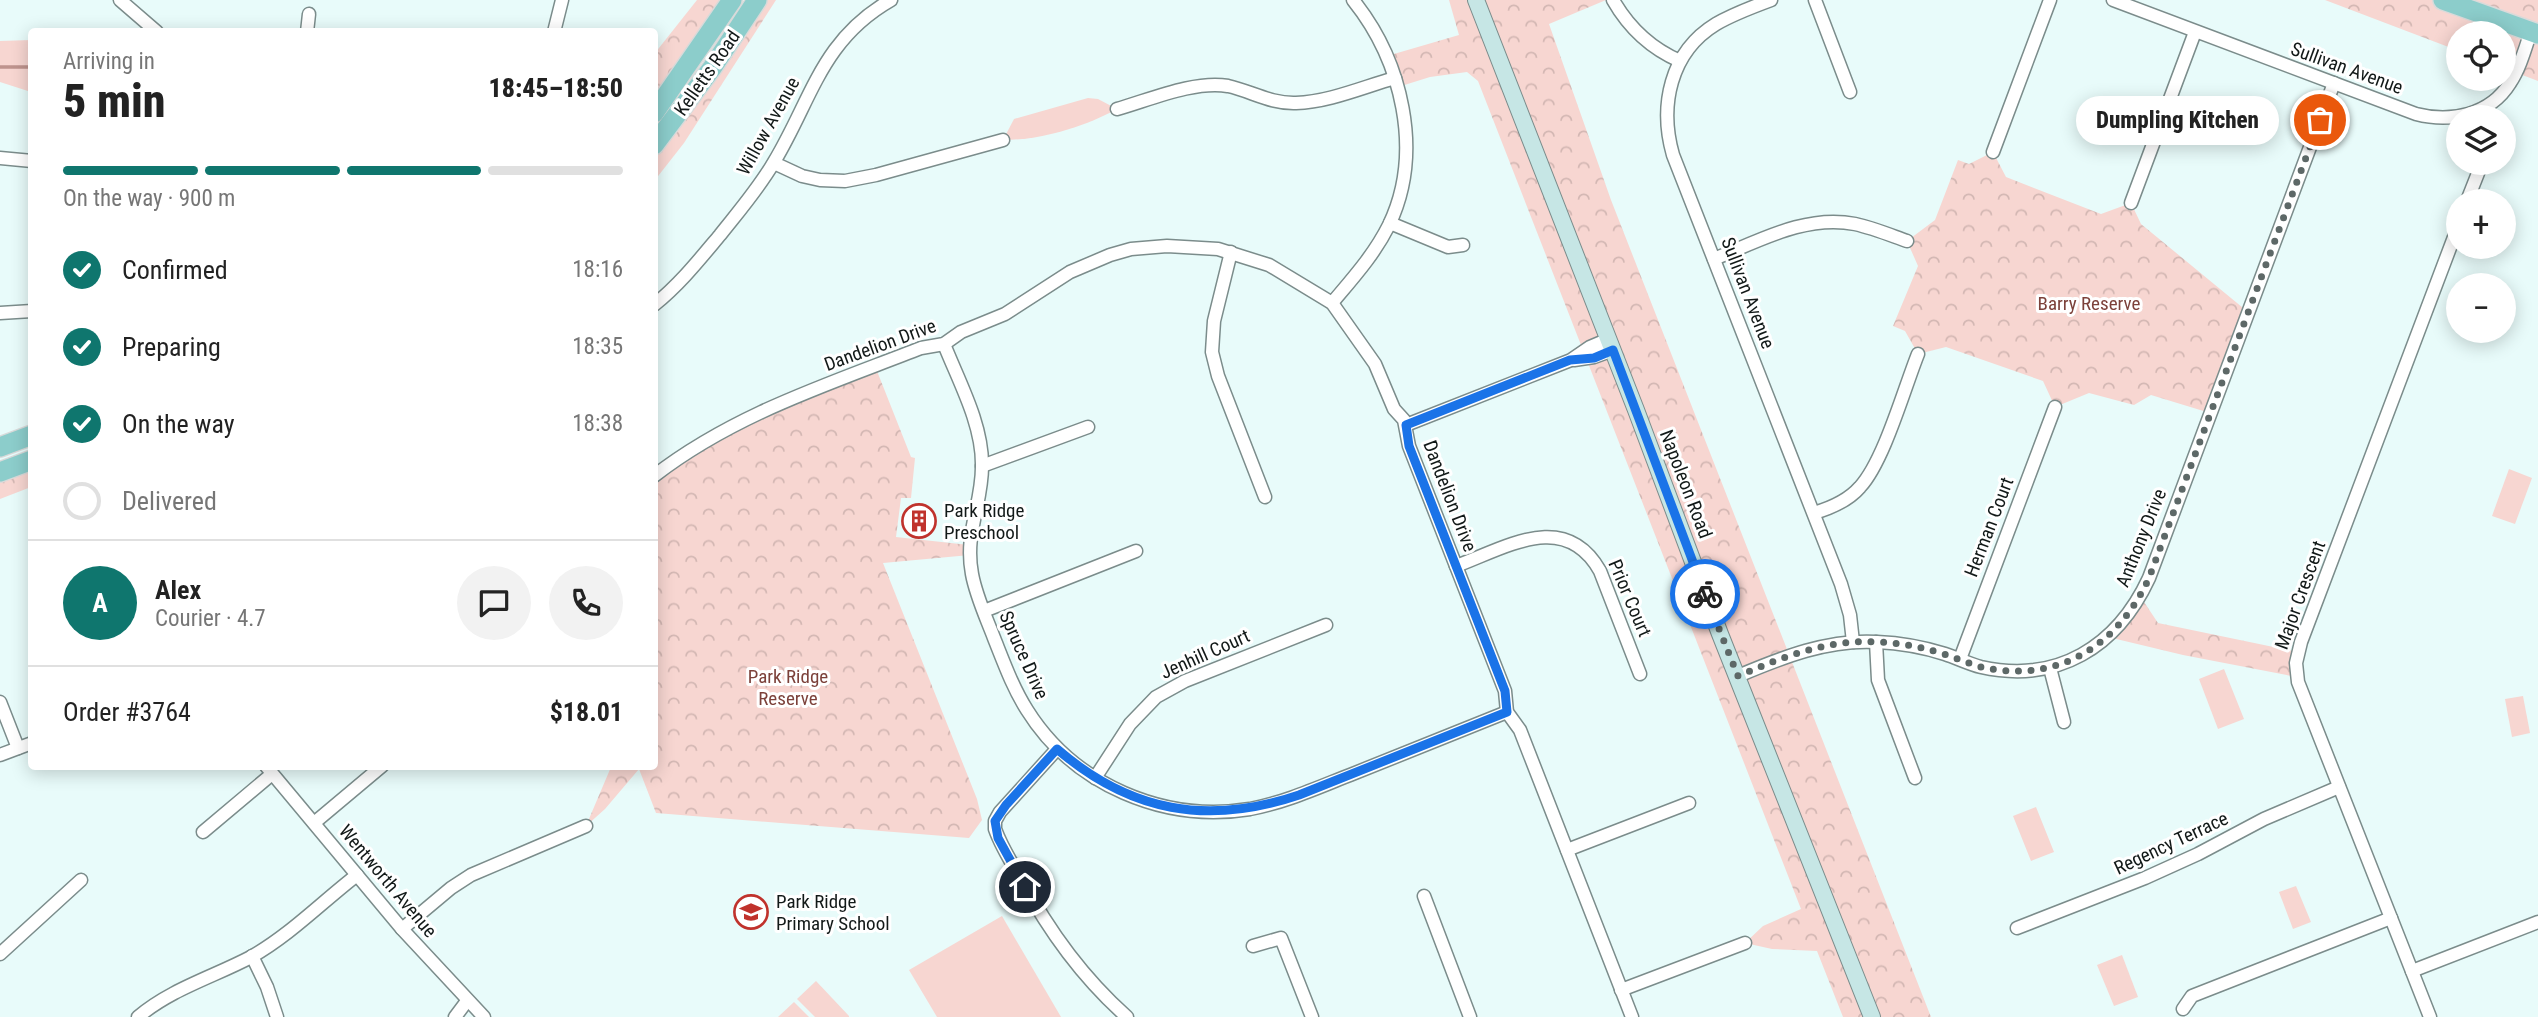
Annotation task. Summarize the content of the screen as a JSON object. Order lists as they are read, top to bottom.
{
  "streets": {
    "main road": ["Kelletts Road", "Napoleon Road"],
    "street": [
      "Sullivan Avenue",
      "Willow Avenue",
      "Dandelion Drive",
      "Herman Court",
      "Anthony Drive",
      "Major Crescent",
      "Prior Court",
      "Jenhill Court",
      "Spruce Drive",
      "Regency Terrace",
      "Wentworth Avenue"
    ]
  },
  "crossings": [
    ["Sullivan Avenue", "Anthony Drive"],
    ["Dandelion Drive", "Prior Court"],
    ["Dandelion Drive", "Spruce Drive"],
    ["Napoleon Road", "Anthony Drive"],
    ["Herman Court", "Anthony Drive"],
    ["Major Crescent", "Regency Terrace"],
    ["Jenhill Court", "Spruce Drive"]
  ],
  "parks": ["Barry Reserve", "Park Ridge Reserve"],
  "places": {
    "other": ["Dumpling Kitchen"],
    "building": ["Park Ridge Preschool"],
    "school or university": ["Park Ridge Primary School"]
  },
  "page": {
    "map_buttons": ["+", "−"],
    "heading": ["5 min", "Arriving in", "18:45–18:50"],
    "panel": [
      "Alex",
      "Courier · 4.7",
      "Order #3764",
      "$18.01"
    ],
    "bubble": "Dumpling Kitchen",
    "bar": "On the way · 900 m",
    "list": [
      ["Confirmed", "18:16"],
      ["Preparing", "18:35"],
      ["On the way", "18:38"],
      "Delivered"
    ],
    "round": "A"
  }
}
